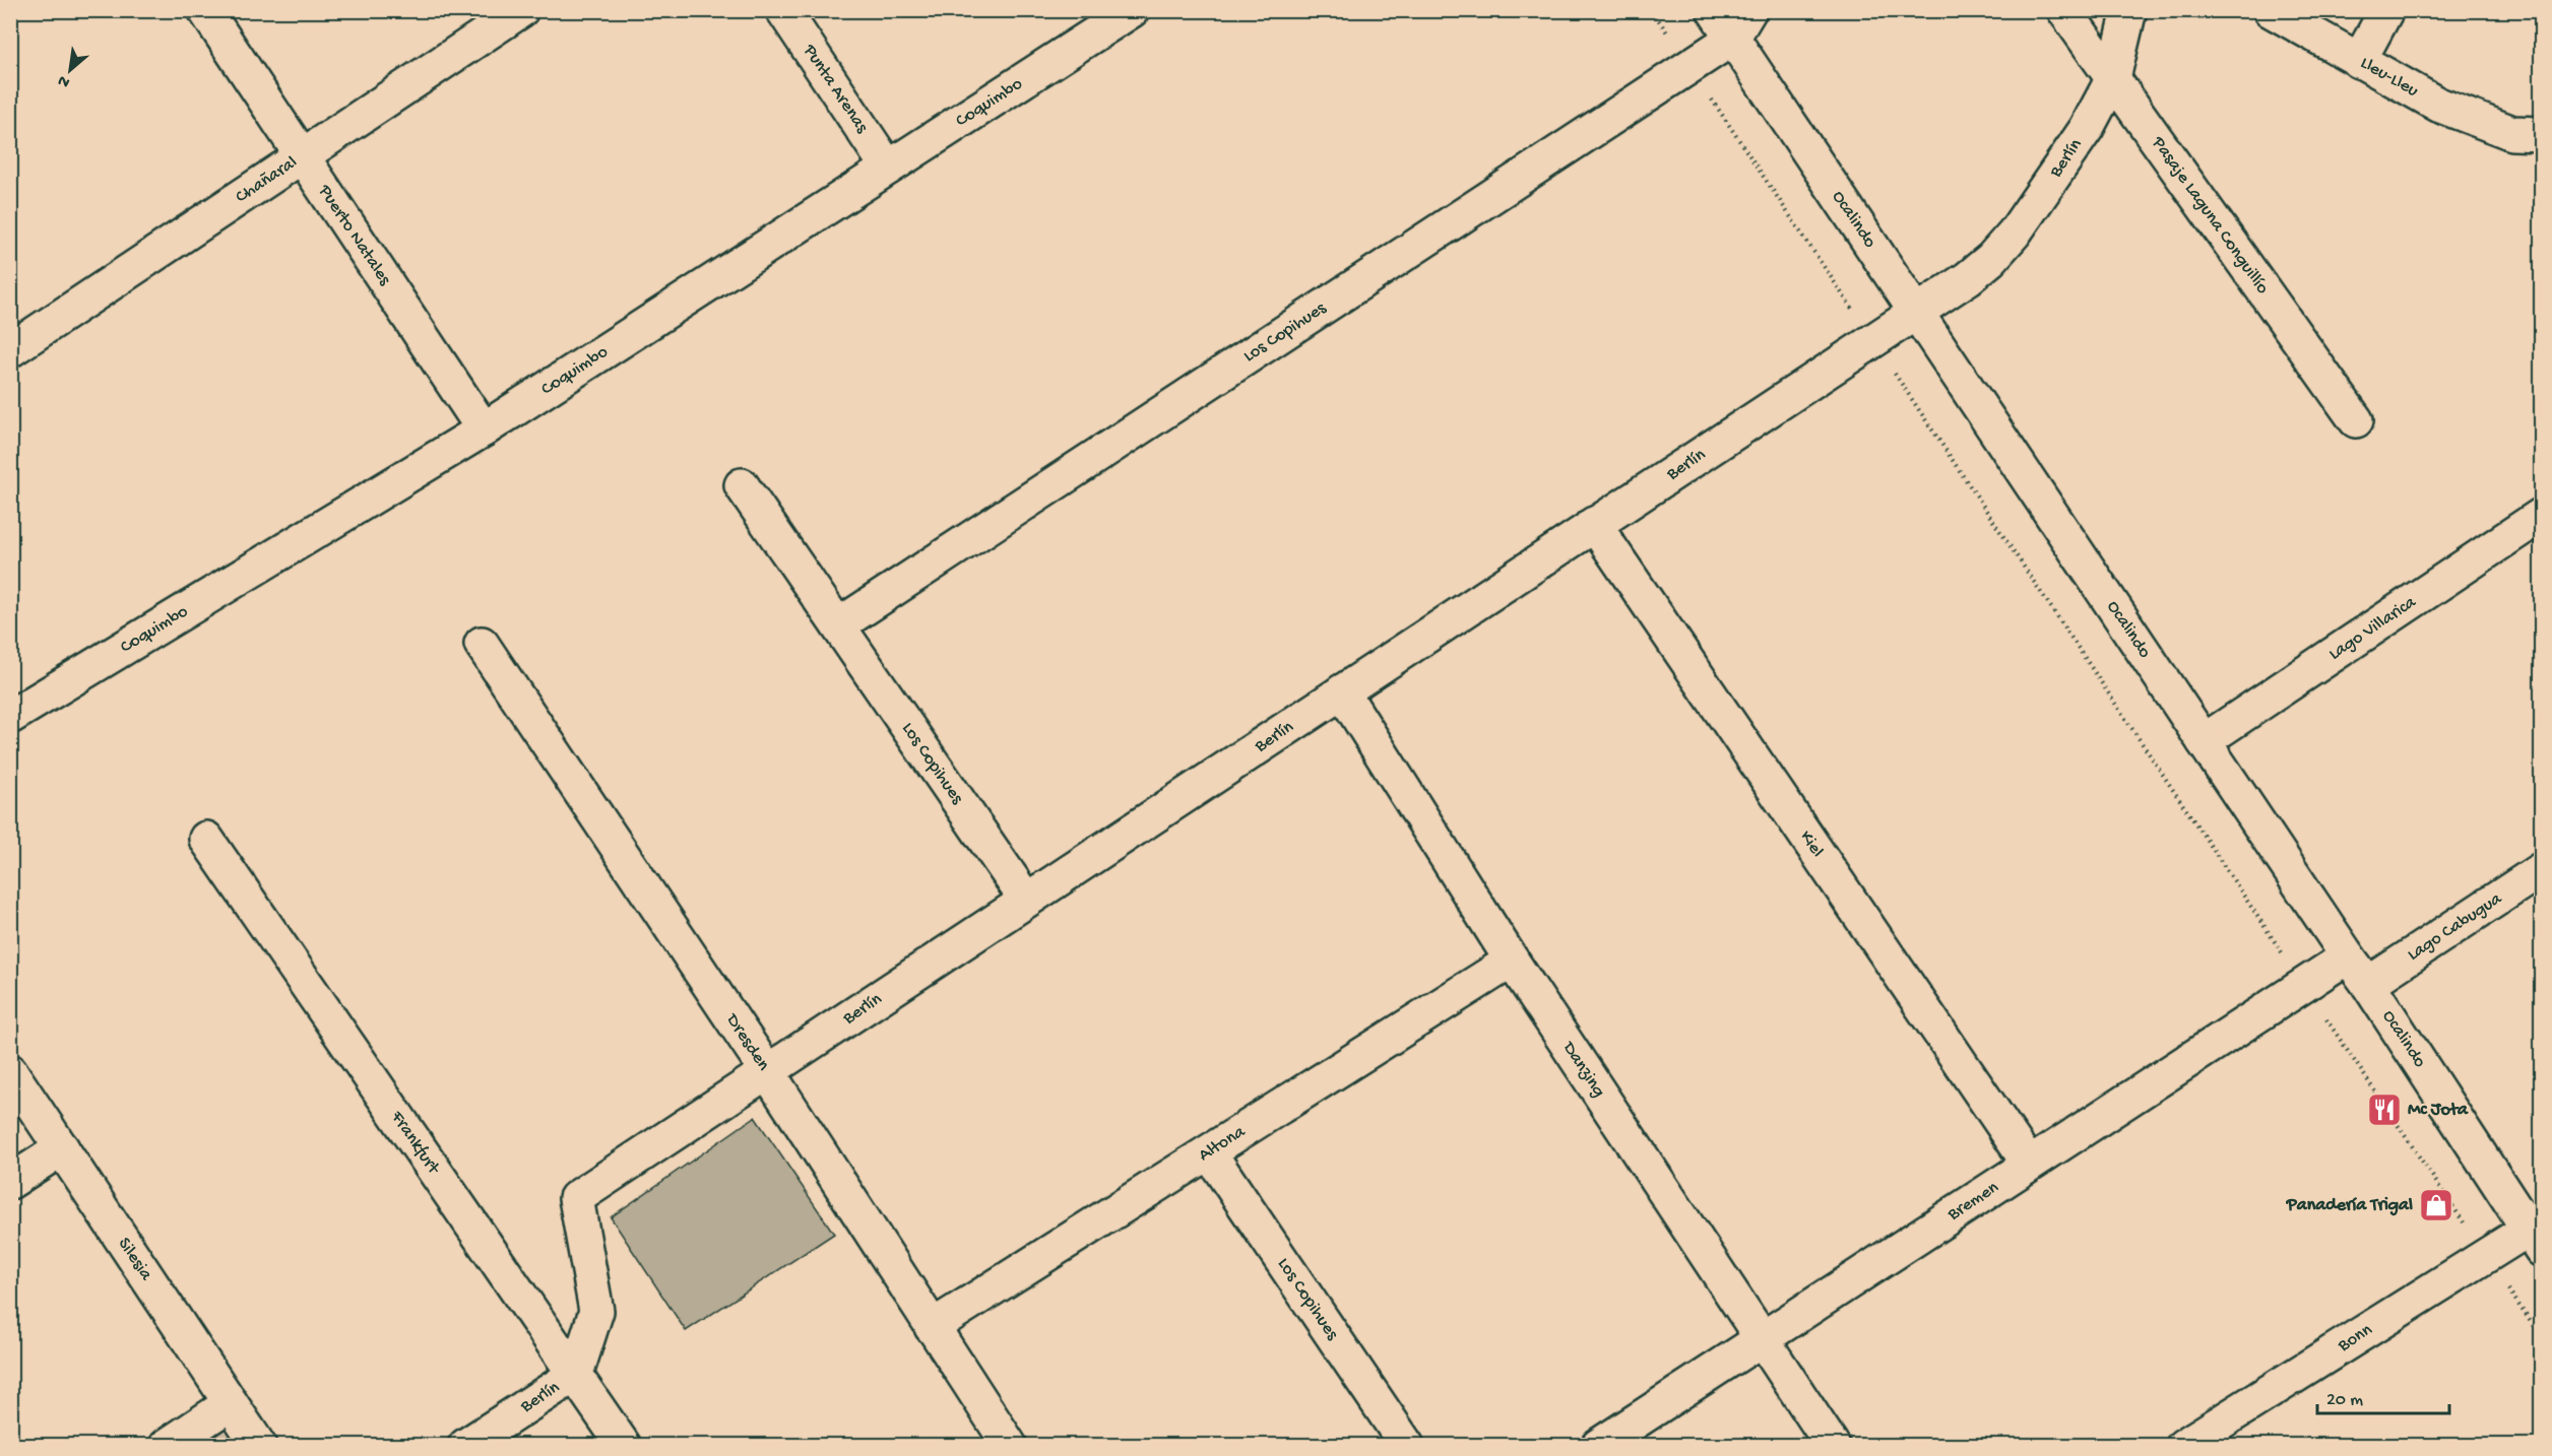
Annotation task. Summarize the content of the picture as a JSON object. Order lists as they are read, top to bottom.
{
  "streets": {
    "street": [
      "Lleu-Lleu",
      "Punta Arenas",
      "Coquimbo",
      "Berlín",
      "Chañaral",
      "Pasaje Laguna Conguillío",
      "Ocalindo",
      "Puerto Natales",
      "Los Copihues",
      "Lago Villarica",
      "Kiel",
      "Lago Cabugua",
      "Dresden",
      "Danzing",
      "Frankfurt",
      "Altona",
      "Bremen",
      "Silesia",
      "Bonn"
    ]
  },
  "crossings": [
    ["Punta Arenas", "Coquimbo"],
    ["Coquimbo", "Puerto Natales"],
    ["Berlín", "Pasaje Laguna Conguillío"],
    ["Berlín", "Ocalindo"],
    ["Berlín", "Los Copihues"],
    ["Berlín", "Kiel"],
    ["Berlín", "Dresden"],
    ["Berlín", "Danzing"],
    ["Berlín", "Frankfurt"],
    ["Chañaral", "Puerto Natales"],
    ["Ocalindo", "Los Copihues"],
    ["Ocalindo", "Lago Villarica"],
    ["Ocalindo", "Lago Cabugua"],
    ["Ocalindo", "Bremen"],
    ["Ocalindo", "Bonn"],
    ["Los Copihues", "Altona"],
    ["Kiel", "Bremen"],
    ["Dresden", "Altona"],
    ["Danzing", "Altona"],
    ["Danzing", "Bremen"]
  ],
  "places": {
    "restaurant": ["Mc Jota"],
    "shop": ["Panadería Trigal"]
  },
  "scale_bar": "20 m",
  "north": "bottom left"
}
